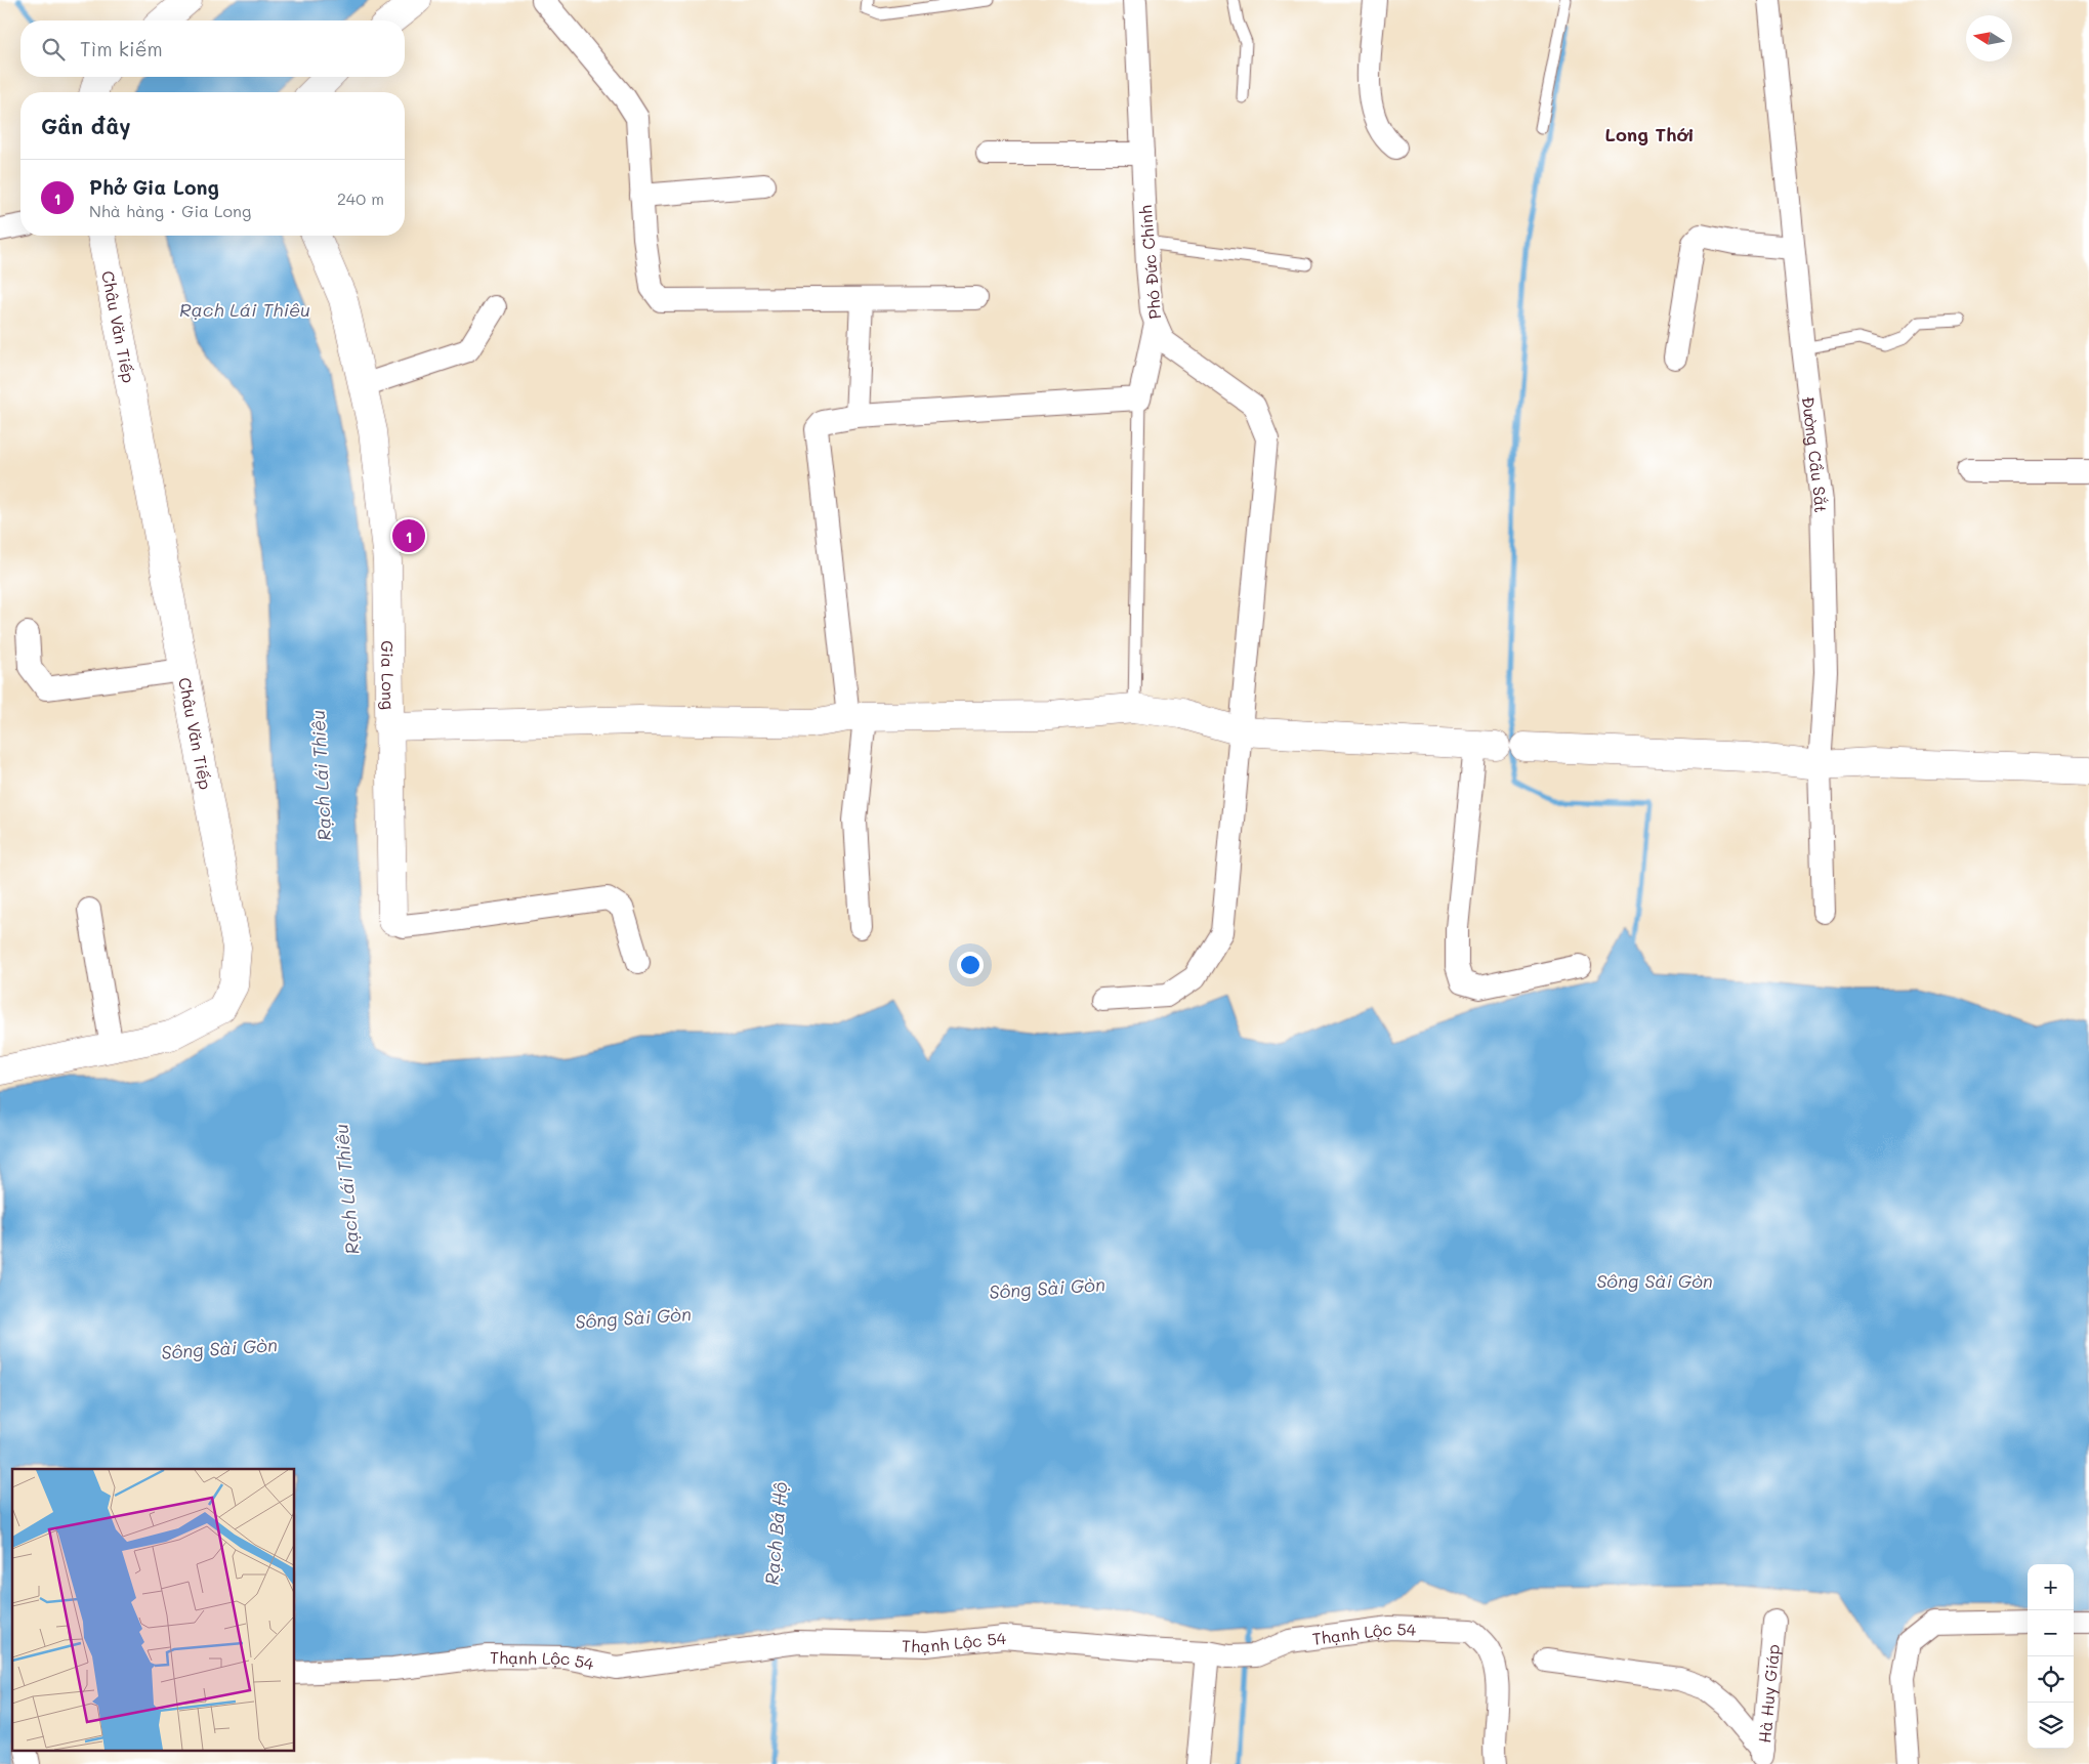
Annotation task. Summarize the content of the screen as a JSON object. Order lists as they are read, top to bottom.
{
  "streets": {
    "street": [
      "Phó Đức Chính",
      "Châu Văn Tiếp",
      "Đường Cầu Sắt",
      "Gia Long",
      "Thạnh Lộc 54",
      "Hà Huy Giáp"
    ]
  },
  "districts": ["Long Thới"],
  "water": ["Rạch Lái Thiêu", "Sông Sài Gòn", "Rạch Bá Hộ"],
  "north": "left",
  "page": {
    "search": "Tìm kiếm",
    "heading": "Gần đây",
    "list": [
      {
        "mark": "1",
        "name": "Phở Gia Long",
        "note": "Nhà hàng · Gia Long",
        "value": "240 m"
      }
    ],
    "pins": "1",
    "map_buttons": ["+", "−"]
  }
}
